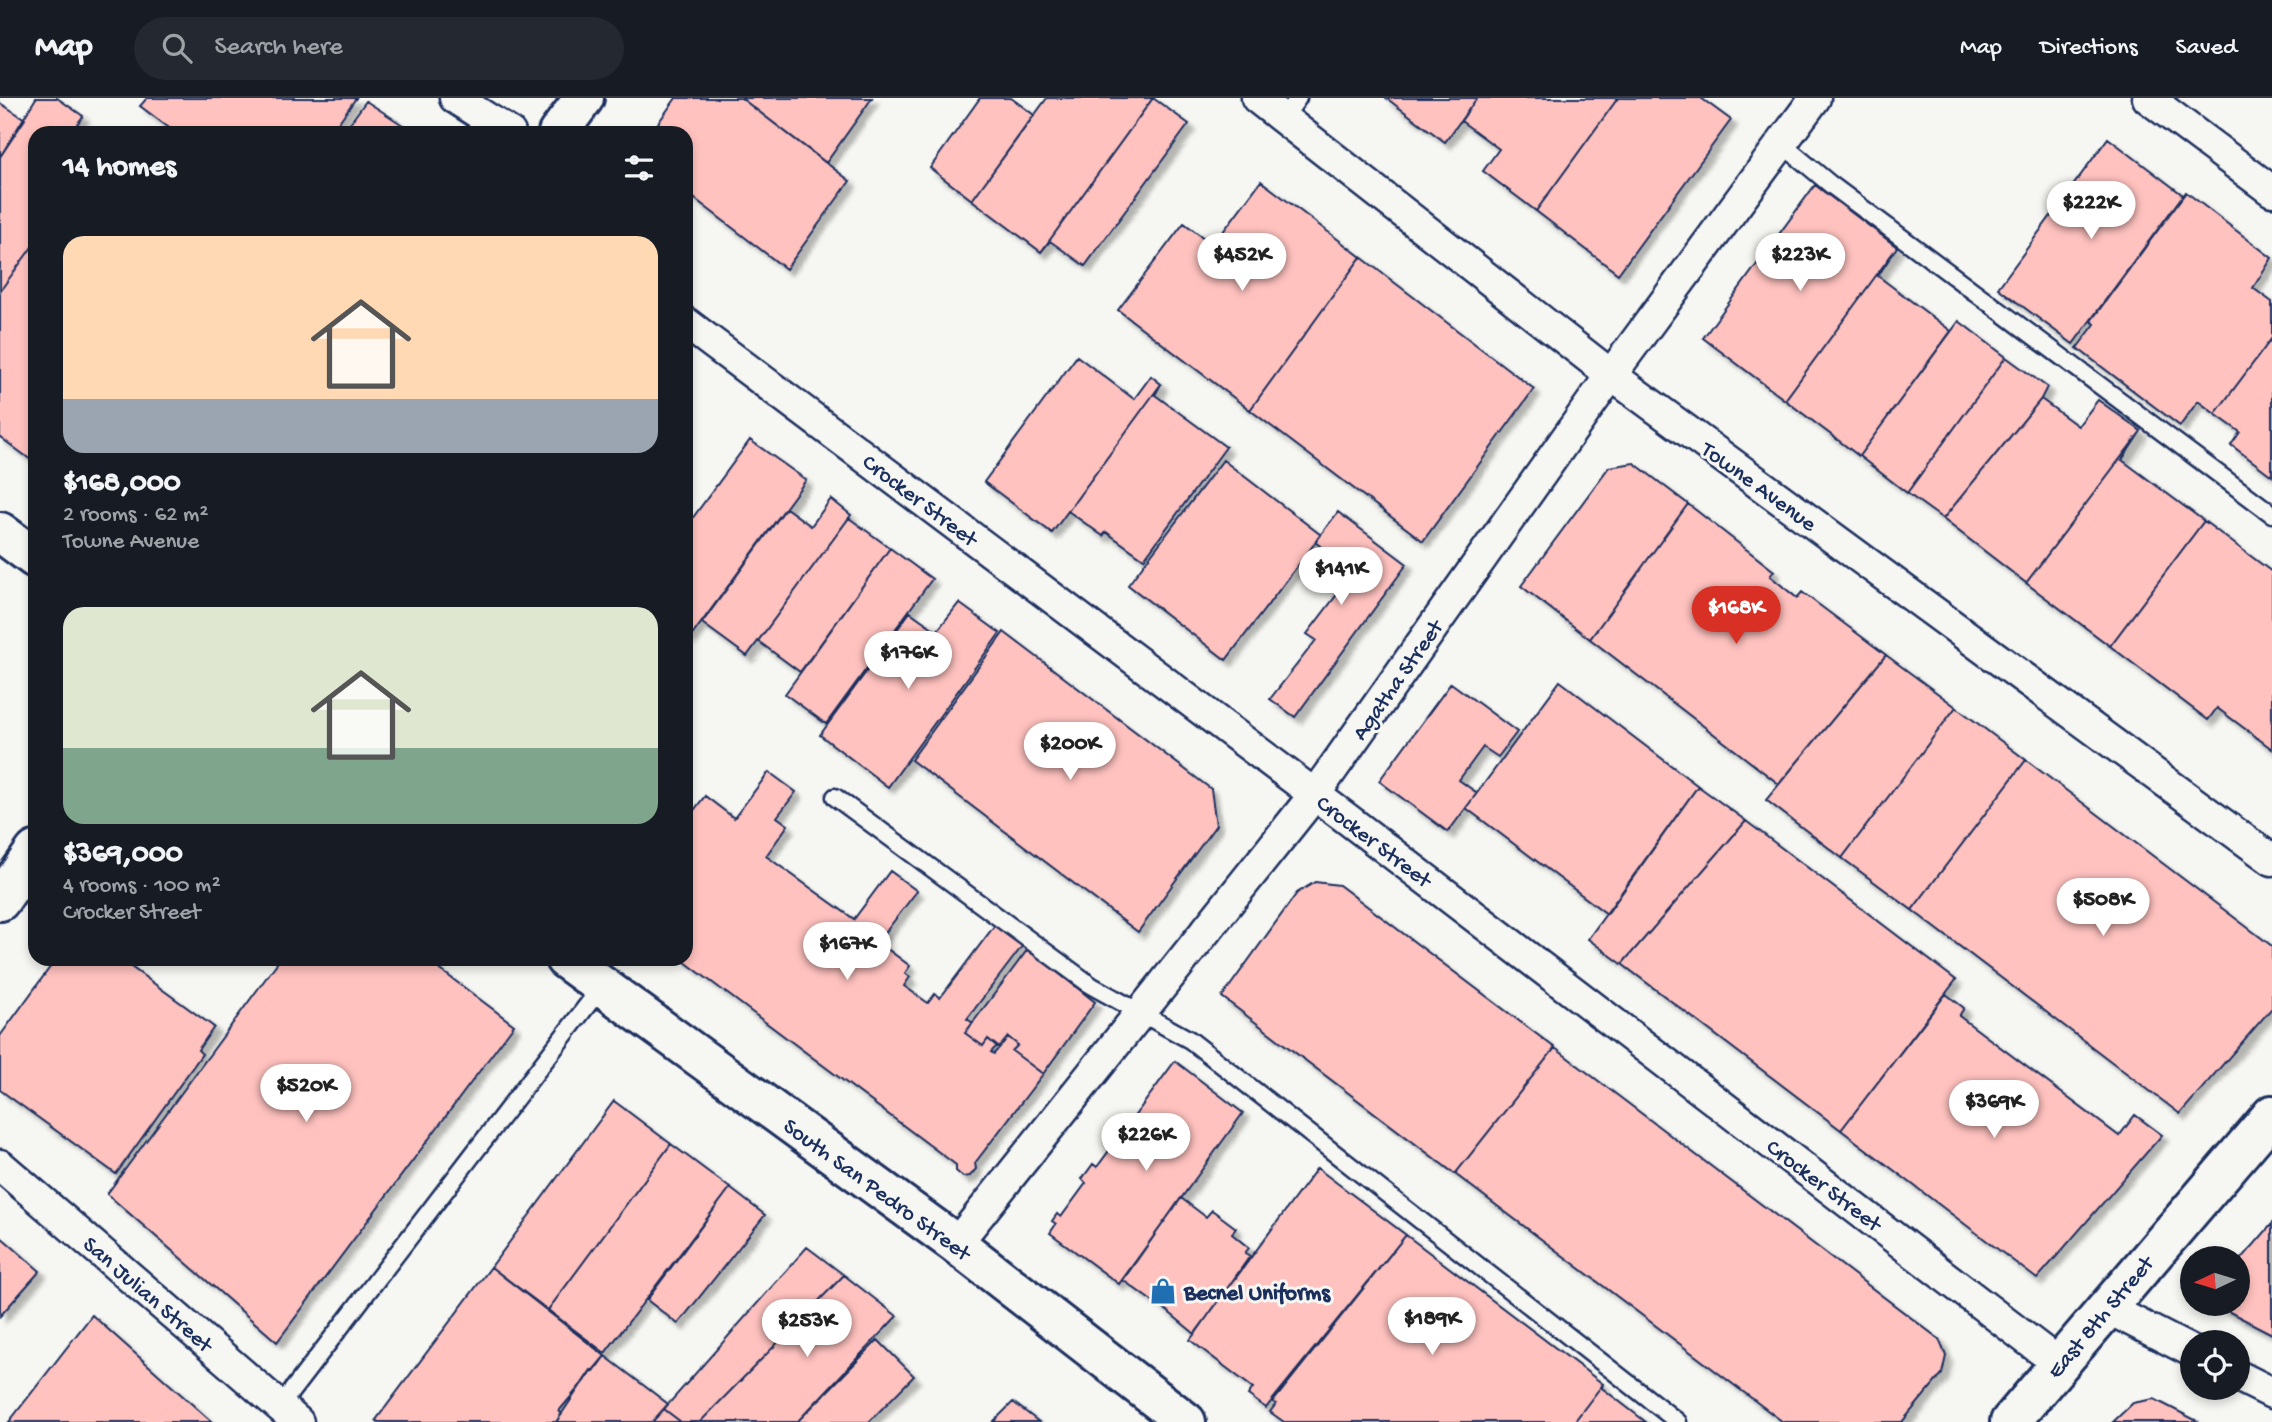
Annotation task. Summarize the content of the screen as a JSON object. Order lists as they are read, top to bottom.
{
  "streets": {
    "main road": ["South San Pedro Street", "East 8th Street"],
    "street": [
      "Towne Avenue",
      "Crocker Street",
      "Agatha Street",
      "San Julian Street"
    ]
  },
  "crossings": [
    ["Towne Avenue", "Agatha Street"],
    ["Crocker Street", "Agatha Street"],
    ["Crocker Street", "East 8th Street"],
    ["Agatha Street", "South San Pedro Street"]
  ],
  "places": {
    "shop": ["Becnel Uniforms"]
  },
  "north": "left",
  "page": {
    "header": "Map",
    "search": "Search here",
    "nav": ["Map", "Directions", "Saved"],
    "heading": "14 homes",
    "price": [
      "$222K",
      "$452K",
      "$223K",
      "$141K",
      "$168K",
      "$176K",
      "$200K",
      "$508K",
      "$167K",
      "$520K",
      "$369K",
      "$226K",
      "$189K",
      "$253K"
    ],
    "list": [
      {
        "name": "$168,000",
        "note": "2 rooms · 62 m² · Towne Avenue"
      },
      {
        "name": "$369,000",
        "note": "4 rooms · 100 m² · Crocker Street"
      }
    ]
  }
}
